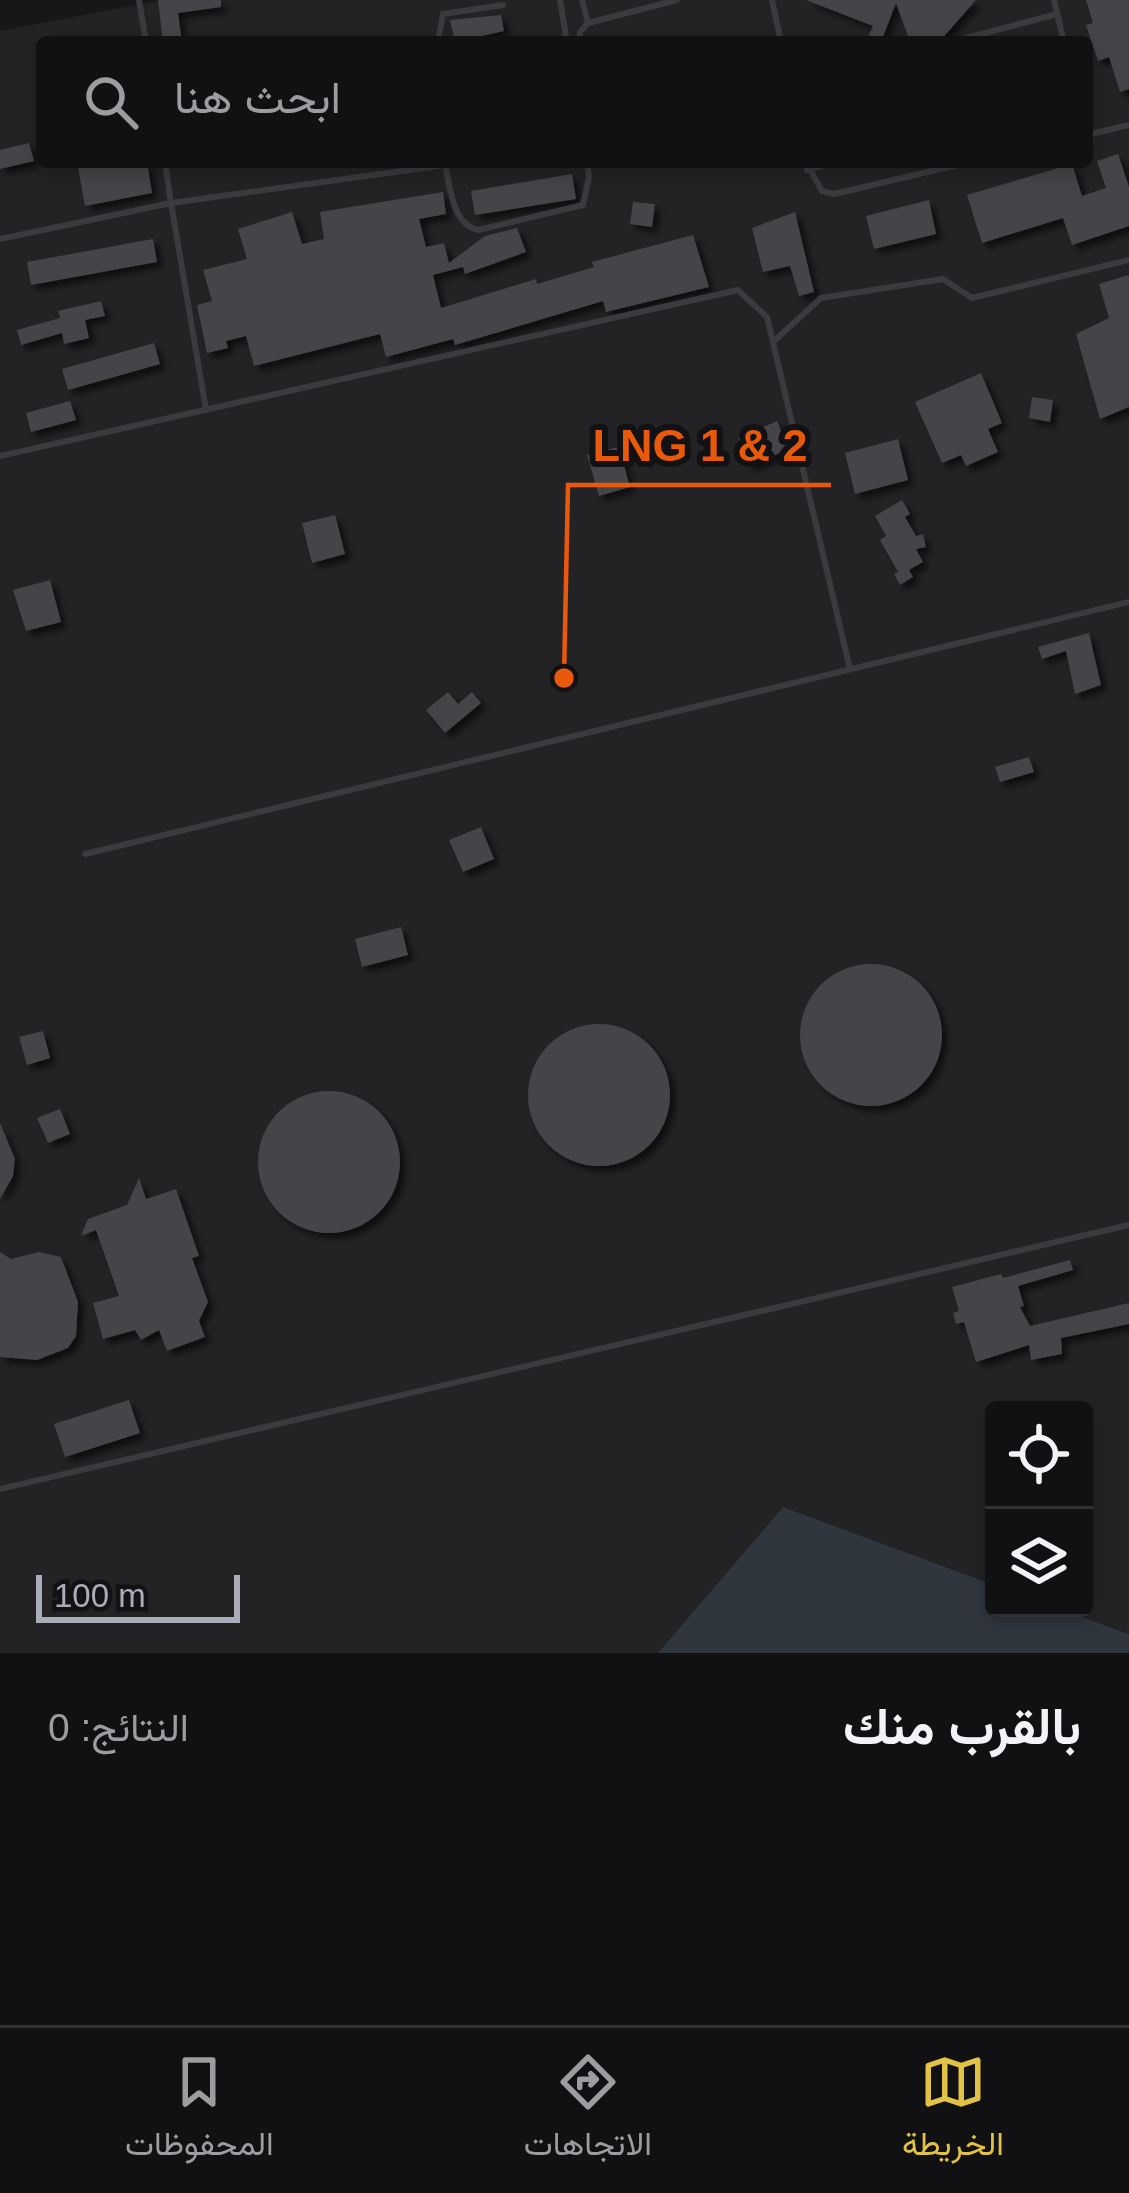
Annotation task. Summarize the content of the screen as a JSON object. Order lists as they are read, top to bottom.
{
  "places": ["LNG 1 & 2"],
  "scale_bar": "100 m",
  "page": {
    "search": "ابحث هنا",
    "scale": "100 m",
    "heading": ["بالقرب منك", "النتائج: 0"],
    "nav": ["الخريطة", "الاتجاهات", "المحفوظات"]
  }
}
